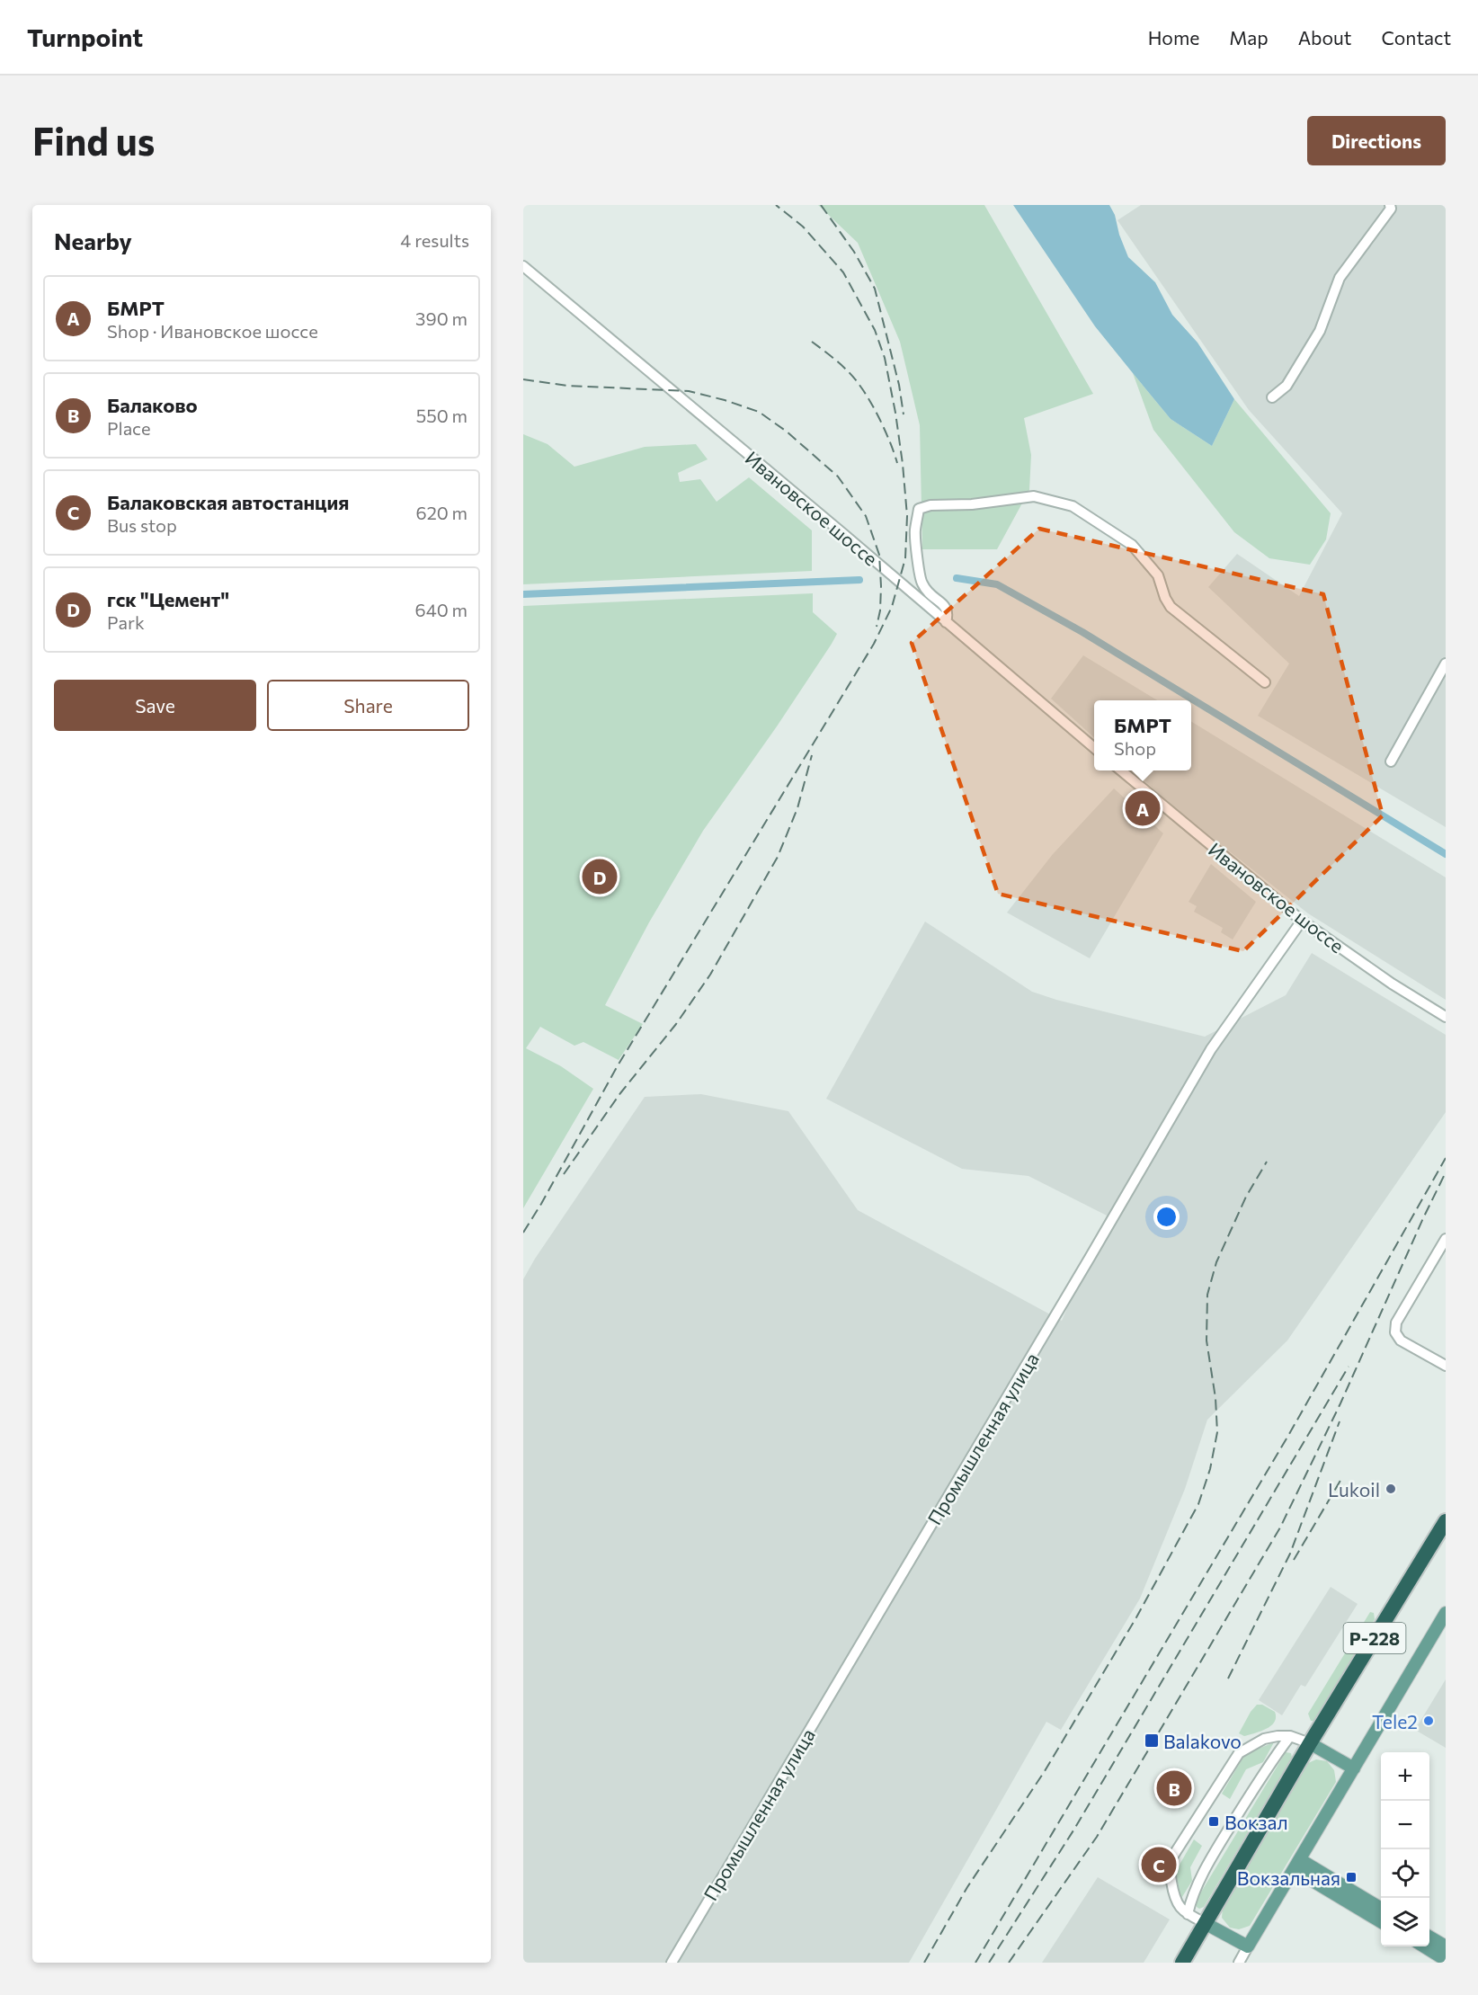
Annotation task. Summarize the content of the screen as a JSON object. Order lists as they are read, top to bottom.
{
  "streets": {
    "highway": ["Р-228"],
    "street": ["Ивановское шоссе", "Промышленная улица"]
  },
  "crossings": [
    ["Ивановское шоссе", "Промышленная улица"]
  ],
  "places": {
    "other": ["Lukoil", "Tele2"],
    "transit": ["Balakovo", "Вокзал", "Вокзальная"]
  },
  "page": {
    "header": "Turnpoint",
    "nav": [
      "Home",
      "Map",
      "About",
      "Contact"
    ],
    "buttons": [
      "Directions",
      ["Save", "Share"]
    ],
    "title": "Find us",
    "heading": ["Nearby", "4 results"],
    "list": [
      {
        "mark": "A",
        "name": "БМРТ",
        "note": "Shop · Ивановское шоссе",
        "value": "390 m"
      },
      {
        "mark": "B",
        "name": "Балаково",
        "note": "Place",
        "value": "550 m"
      },
      {
        "mark": "C",
        "name": "Балаковская автостанция",
        "note": "Bus stop",
        "value": "620 m"
      },
      {
        "mark": "D",
        "name": "гск \"Цемент\"",
        "note": "Park",
        "value": "640 m"
      }
    ],
    "popup": ["БМРТ", "Shop"],
    "pins": [
      "A",
      "D",
      "B",
      "C"
    ],
    "map_buttons": ["+", "−"]
  }
}
